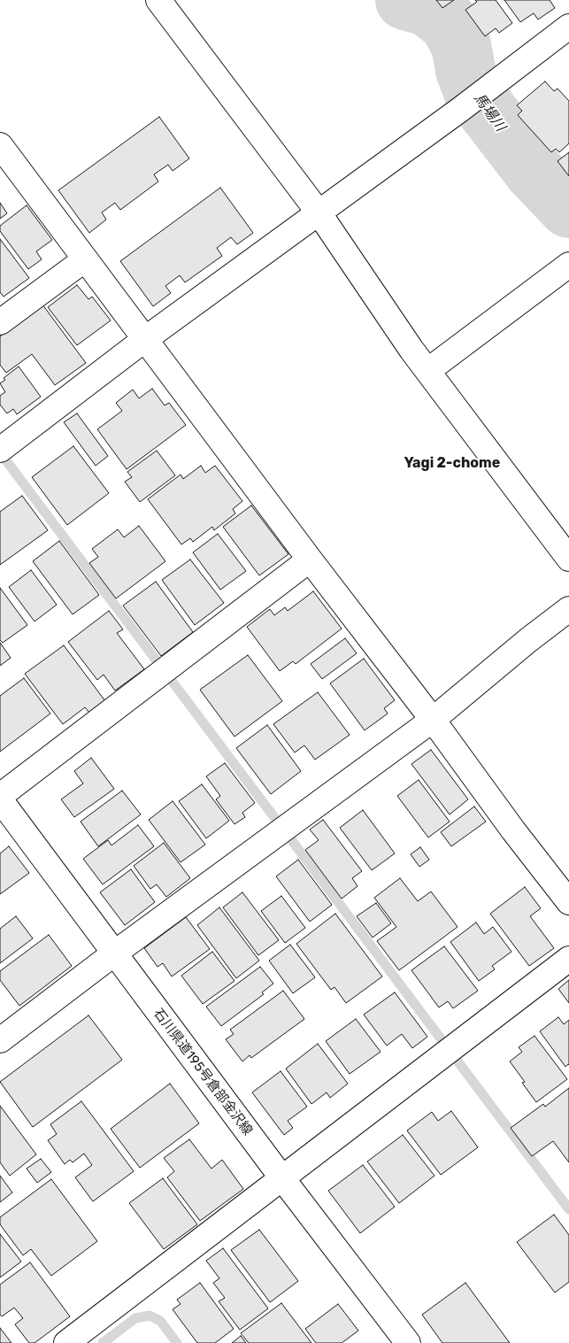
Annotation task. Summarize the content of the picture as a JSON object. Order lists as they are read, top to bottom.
{
  "streets": {
    "street": ["石川県道195号倉部金沢線"]
  },
  "districts": ["Yagi 2-chome"],
  "water": ["馬場川"]
}
